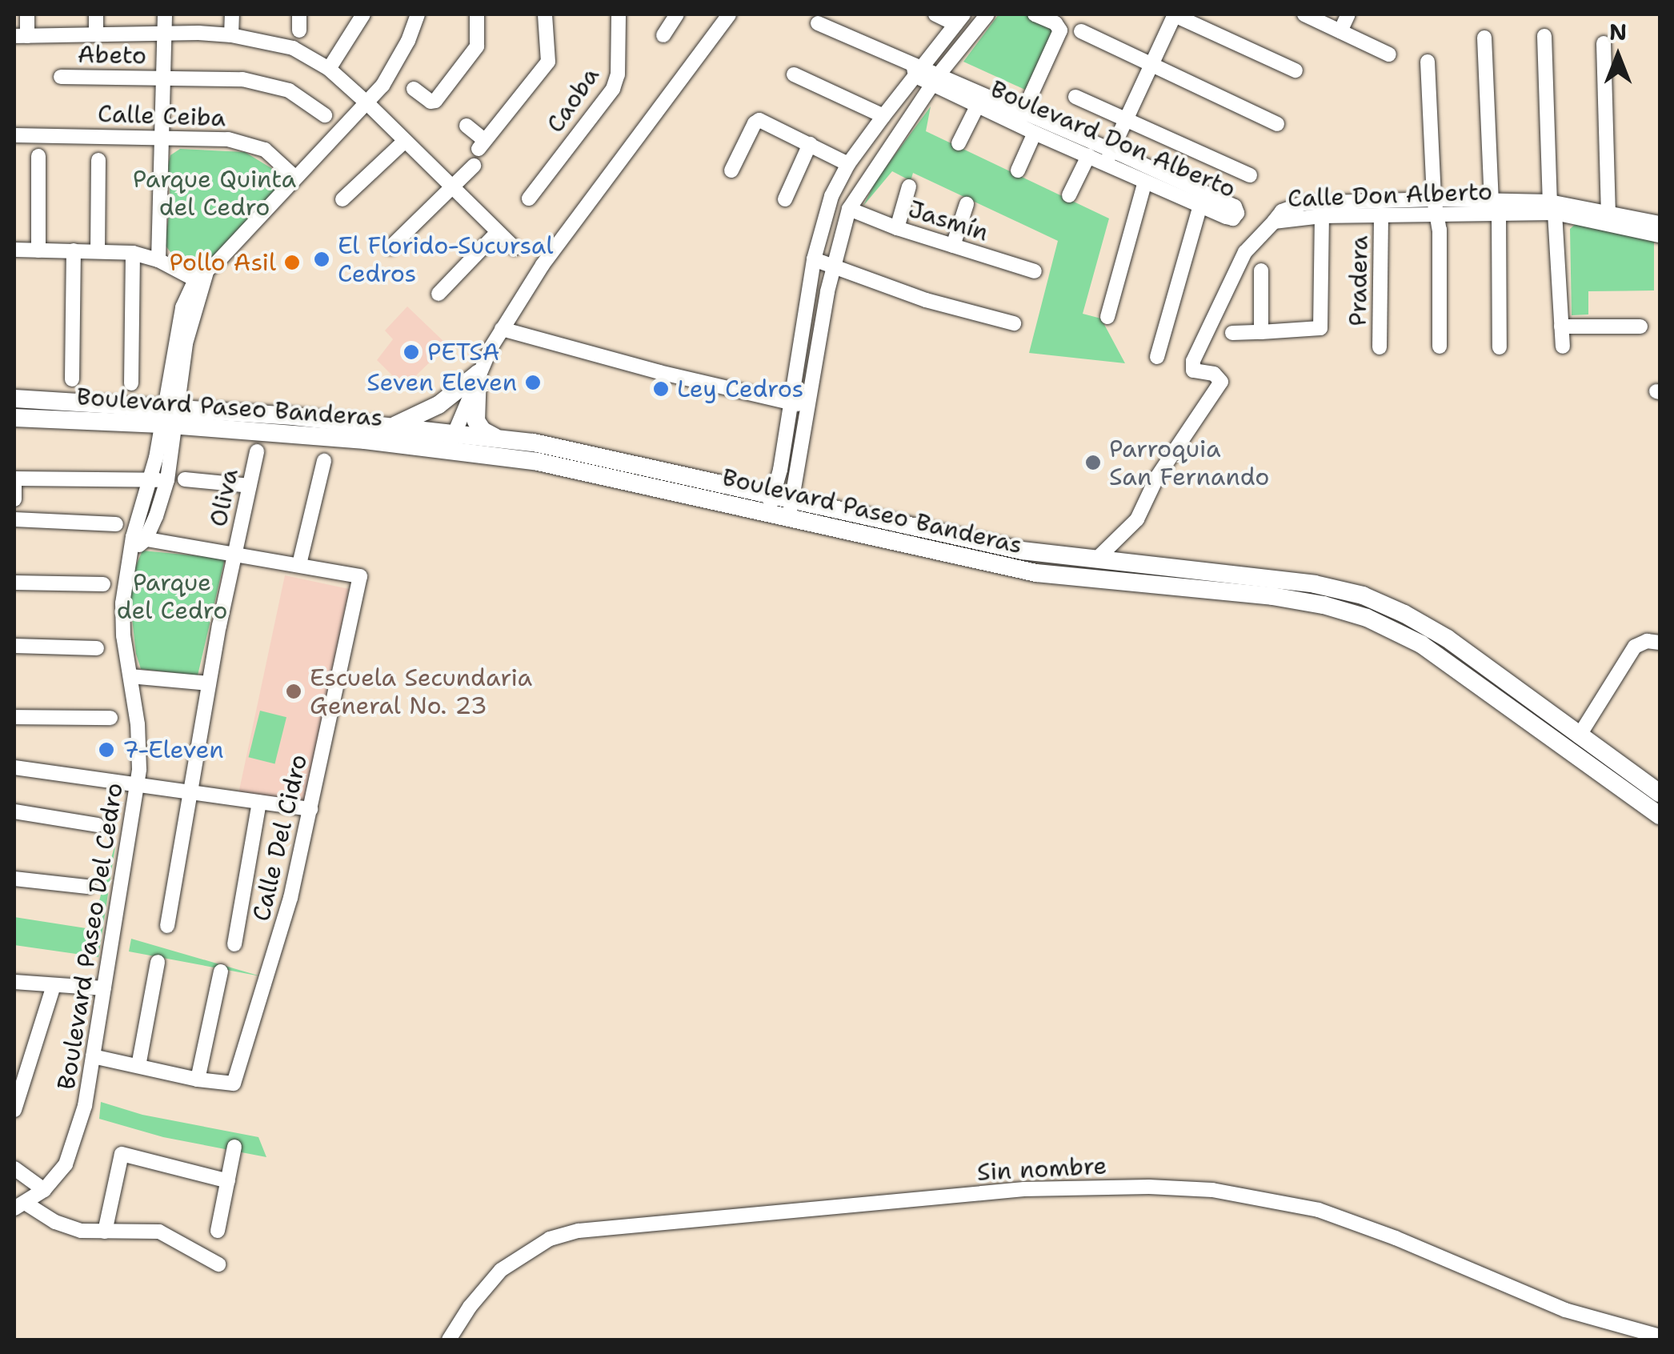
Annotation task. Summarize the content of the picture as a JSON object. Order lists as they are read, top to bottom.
{
  "streets": {
    "main road": ["Boulevard Paseo Banderas"],
    "street": [
      "Abeto",
      "Caoba",
      "Calle Ceiba",
      "Boulevard Don Alberto",
      "Calle Don Alberto",
      "Jasmín",
      "Pradera",
      "Oliva",
      "Calle Del Cidro",
      "Boulevard Paseo Del Cedro",
      "Sin nombre"
    ]
  },
  "crossings": [
    ["Calle Don Alberto", "Pradera"],
    ["Oliva", "Calle Del Cidro"],
    ["Calle Del Cidro", "Boulevard Paseo Del Cedro"]
  ],
  "parks": ["Parque Quinta del Cedro", "Parque del Cedro"],
  "places": [
    "El Florido-Sucursal Cedros",
    "Pollo Asil",
    "PETSA",
    "Seven Eleven",
    "Ley Cedros",
    "Parroquia San Fernando",
    "Escuela Secundaria General No. 23",
    "7-Eleven"
  ],
  "north": "top"
}
